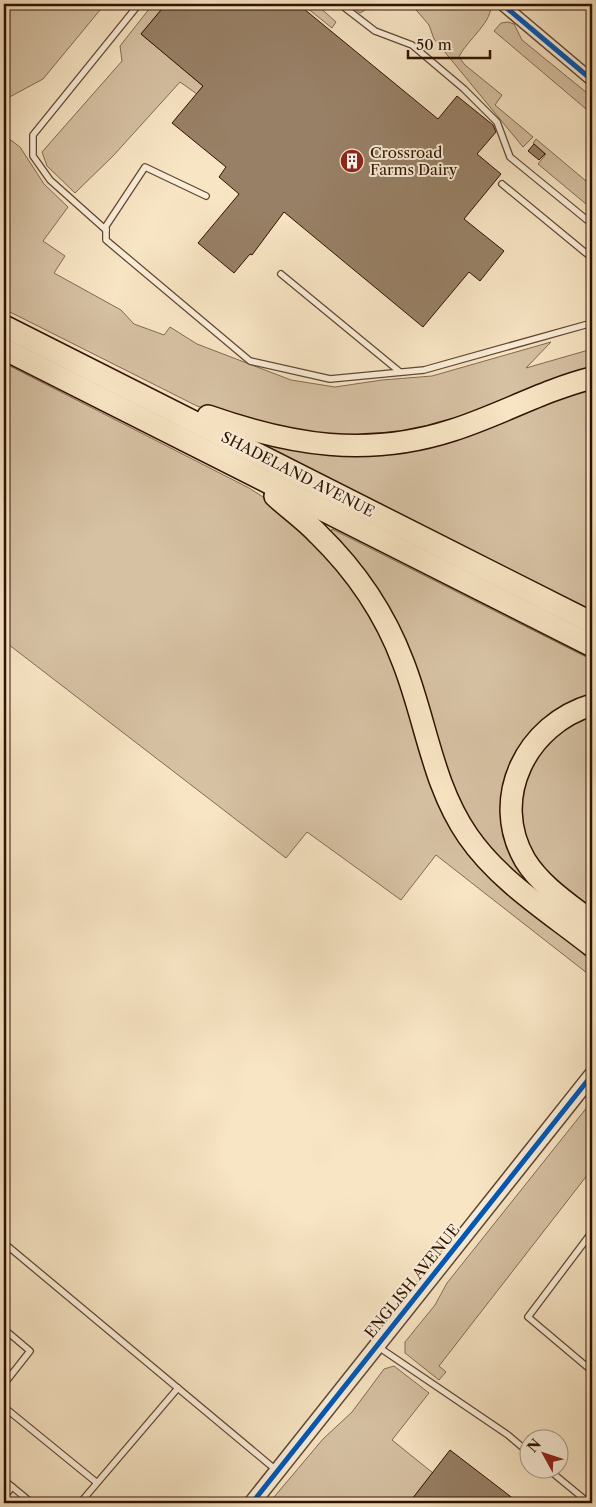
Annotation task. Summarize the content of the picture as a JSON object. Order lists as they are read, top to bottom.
{
  "streets": {
    "highway": ["SHADELAND AVENUE"],
    "street": ["ENGLISH AVENUE"]
  },
  "places": {
    "building": ["Crossroad Farms Dairy"]
  },
  "scale_bar": "50 m",
  "north": "top left"
}
